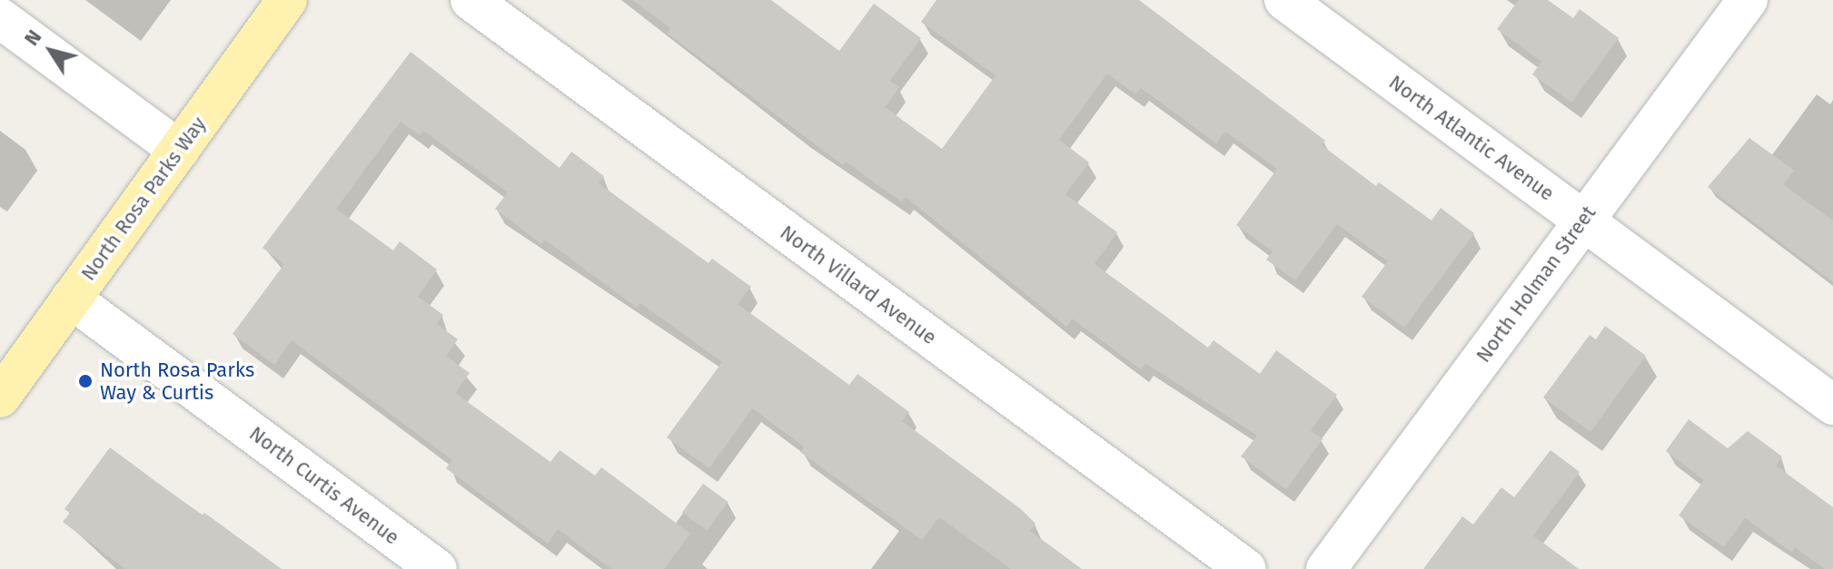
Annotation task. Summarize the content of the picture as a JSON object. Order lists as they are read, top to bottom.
{
  "streets": {
    "main road": ["North Rosa Parks Way"],
    "street": [
      "North Atlantic Avenue",
      "North Holman Street",
      "North Villard Avenue",
      "North Curtis Avenue"
    ]
  },
  "crossings": [
    ["North Atlantic Avenue", "North Holman Street"],
    ["North Rosa Parks Way", "North Curtis Avenue"]
  ],
  "places": ["North Rosa Parks Way & Curtis"],
  "north": "top left"
}
